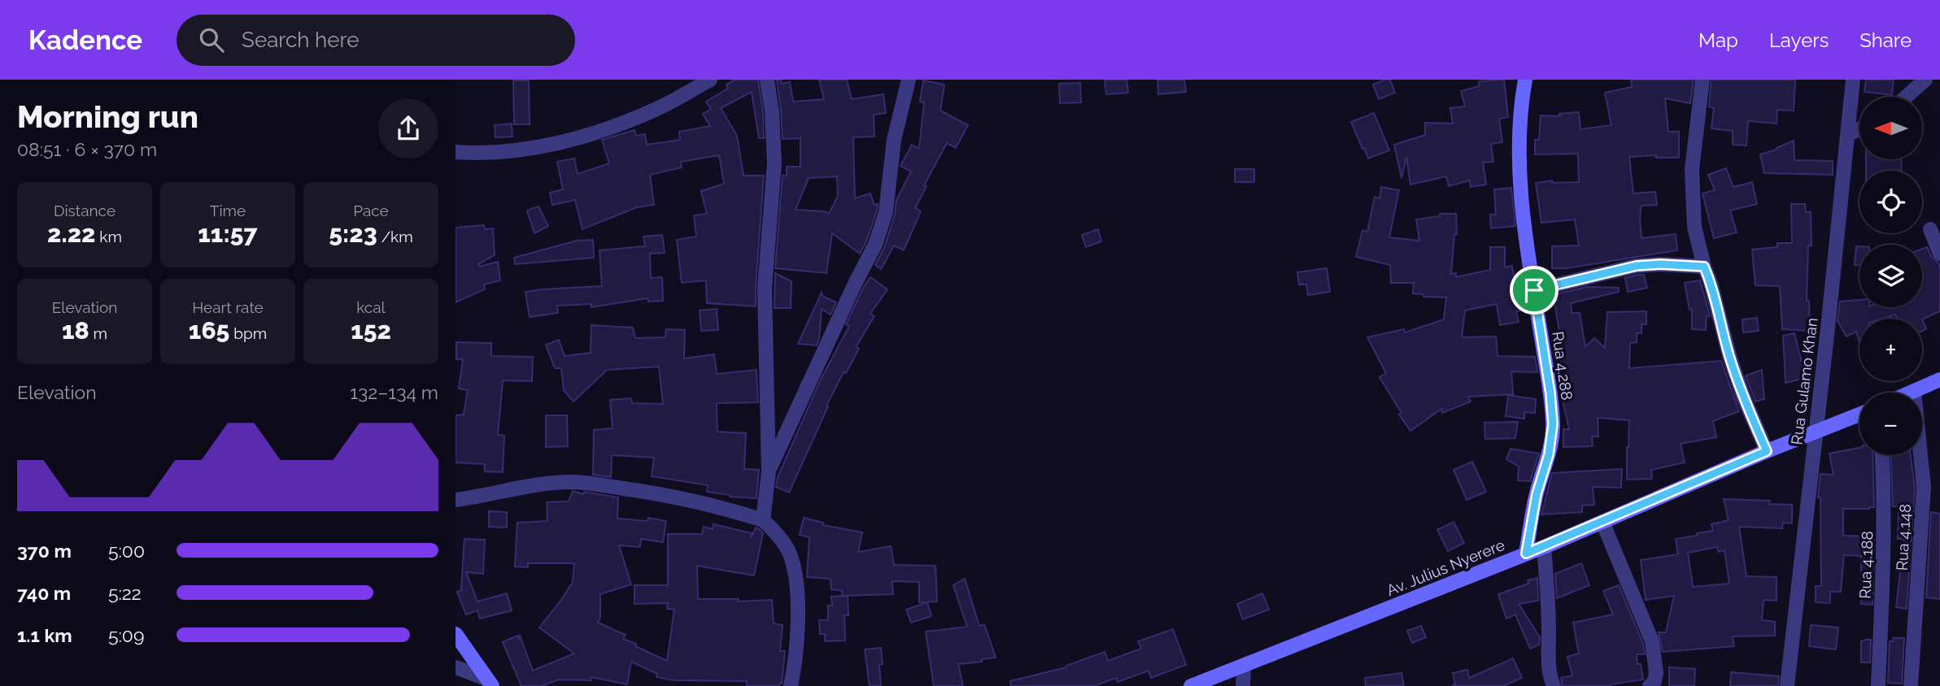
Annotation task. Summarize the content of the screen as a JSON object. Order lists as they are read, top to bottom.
{
  "streets": {
    "main road": ["Rua 4.288", "Av. Julius Nyerere"],
    "street": ["Rua Gulamo Khan", "Rua 4.148", "Rua 4.188"]
  },
  "crossings": [
    ["Rua 4.288", "Av. Julius Nyerere"],
    ["Rua Gulamo Khan", "Av. Julius Nyerere"]
  ],
  "north": "left",
  "page": {
    "header": "Kadence",
    "search": "Search here",
    "nav": ["Map", "Layers", "Share"],
    "heading": ["Morning run", "08:51 · 6 × 370 m"],
    "map_buttons": ["+", "−"],
    "stats": [
      ["Distance", "2.22 km"],
      ["Time", "11:57"],
      ["Pace", "5:23 /km"],
      ["Elevation", "18 m"],
      ["Heart rate", "165 bpm"],
      ["kcal", "152"]
    ],
    "chart": ["Elevation", "132–134 m"],
    "list": [
      {
        "name": "370 m",
        "note": "5:00"
      },
      {
        "name": "740 m",
        "note": "5:22"
      },
      {
        "name": "1.1 km",
        "note": "5:09"
      }
    ]
  }
}
